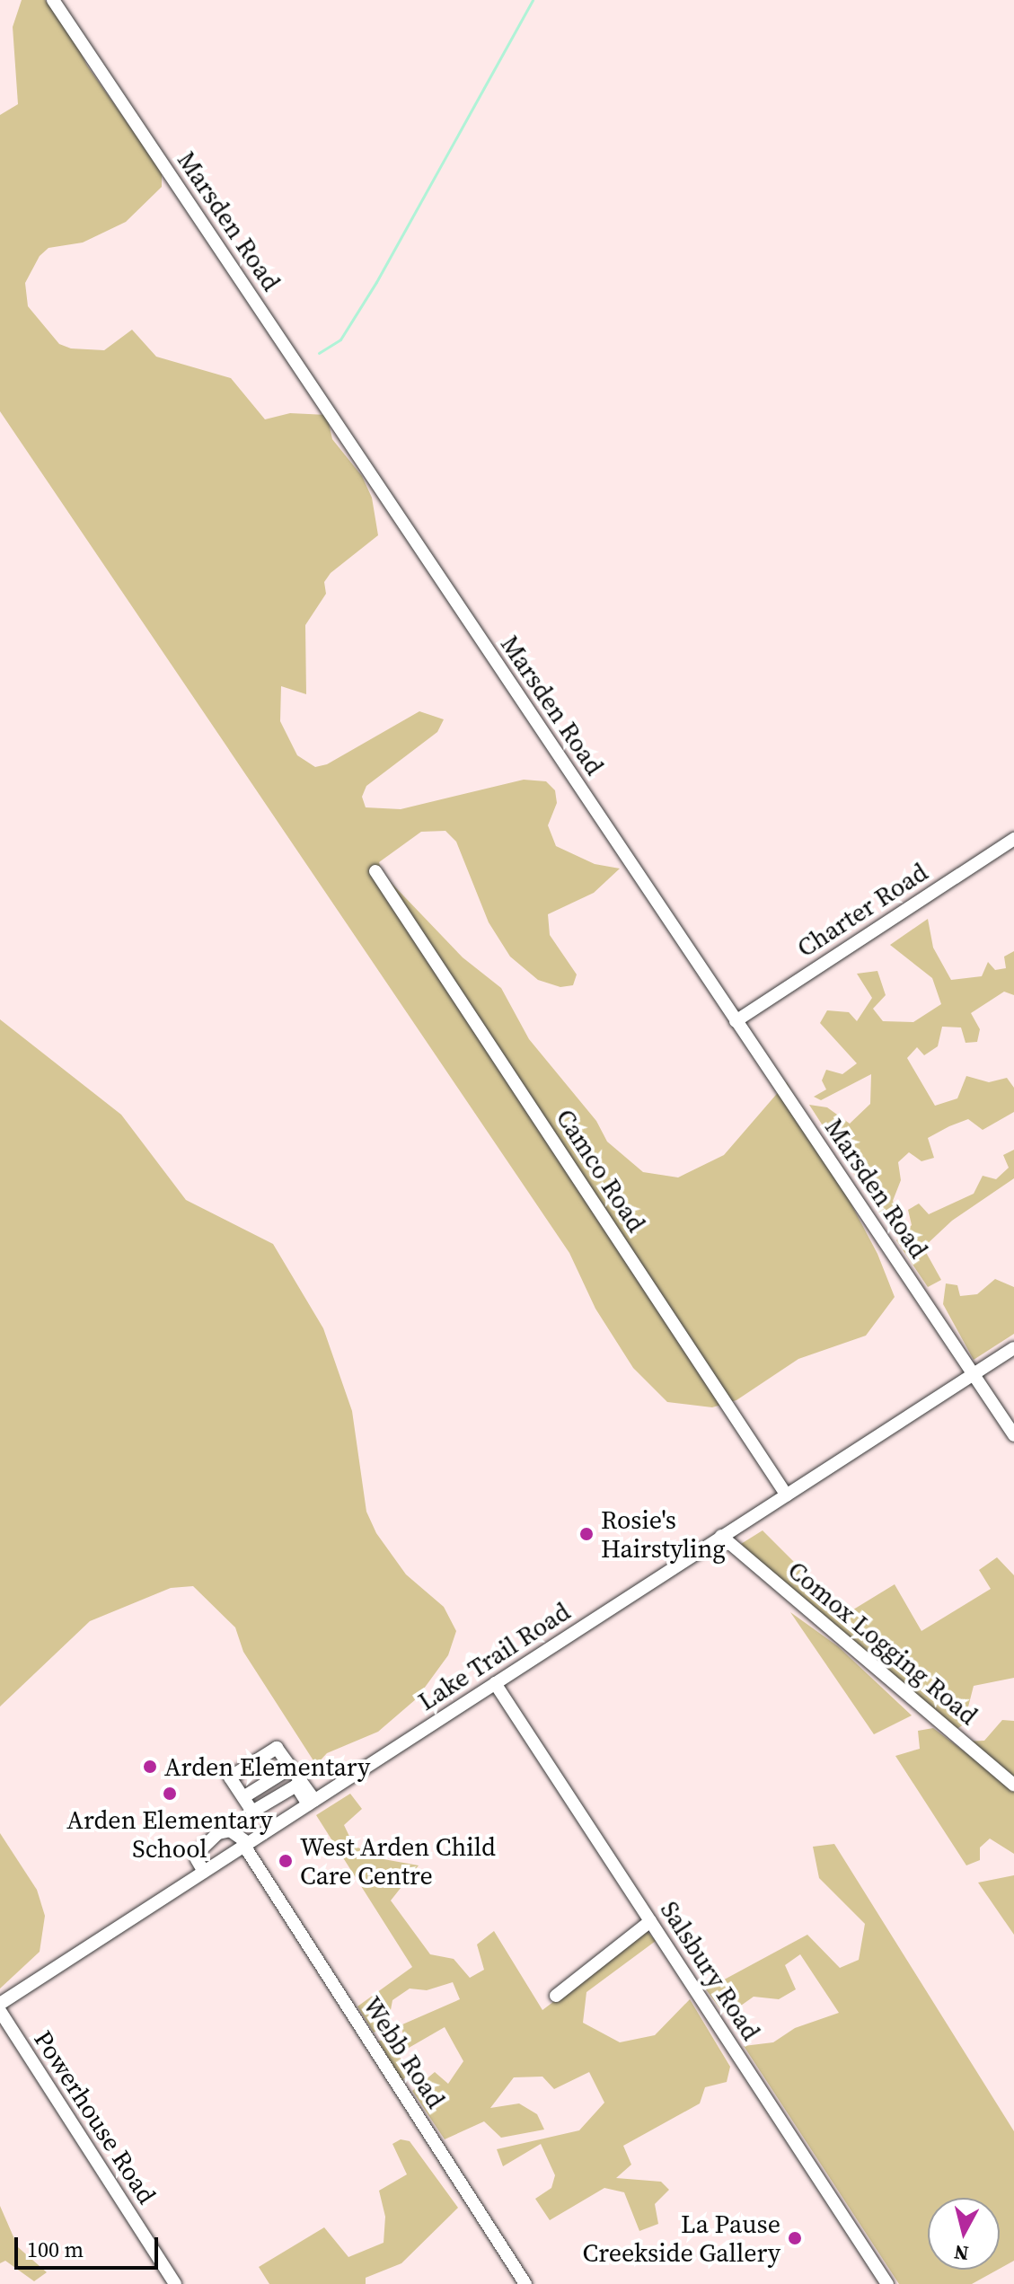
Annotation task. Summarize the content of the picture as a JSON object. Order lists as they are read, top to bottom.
{
  "streets": {
    "street": [
      "Marsden Road",
      "Charter Road",
      "Camco Road",
      "Comox Logging Road",
      "Lake Trail Road",
      "Salsbury Road",
      "Webb Road",
      "Powerhouse Road"
    ]
  },
  "crossings": [
    ["Marsden Road", "Charter Road"],
    ["Marsden Road", "Lake Trail Road"],
    ["Camco Road", "Lake Trail Road"],
    ["Comox Logging Road", "Lake Trail Road"],
    ["Lake Trail Road", "Salsbury Road"],
    ["Lake Trail Road", "Webb Road"]
  ],
  "places": [
    "Rosie's Hairstyling",
    "Arden Elementary",
    "Arden Elementary School",
    "West Arden Child Care Centre",
    "La Pause Creekside Gallery"
  ],
  "scale_bar": "100 m",
  "north": "bottom"
}
